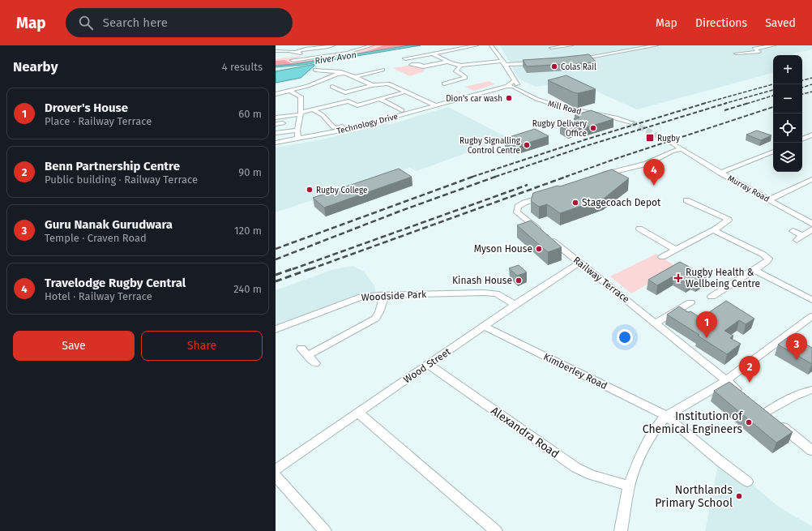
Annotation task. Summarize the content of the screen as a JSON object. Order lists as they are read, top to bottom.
{
  "streets": {
    "street": [
      "Mill Road",
      "Technology Drive",
      "Murray Road",
      "Railway Terrace",
      "Woodside Park",
      "Wood Street",
      "Kimberley Road",
      "Alexandra Road"
    ]
  },
  "crossings": [
    ["Mill Road", "Technology Drive"],
    ["Railway Terrace", "Wood Street"],
    ["Woodside Park", "Wood Street"],
    ["Wood Street", "Kimberley Road"],
    ["Wood Street", "Alexandra Road"]
  ],
  "water": ["River Avon"],
  "places": {
    "other": [
      "Colas Rail",
      "Dion's car wash",
      "Rugby Delivery Office",
      "Rugby Signalling Control Centre",
      "Rugby College",
      "Stagecoach Depot",
      "Myson House",
      "Kinash House",
      "Institution of Chemical Engineers",
      "Northlands Primary School"
    ],
    "transit": ["Rugby"],
    "health": ["Rugby Health & Wellbeing Centre"]
  },
  "page": {
    "header": "Map",
    "search": "Search here",
    "nav": ["Map", "Directions", "Saved"],
    "heading": ["Nearby", "4 results"],
    "map_buttons": ["+", "−"],
    "list": [
      {
        "mark": "1",
        "name": "Drover's House",
        "note": "Place · Railway Terrace",
        "value": "60 m"
      },
      {
        "mark": "2",
        "name": "Benn Partnership Centre",
        "note": "Public building · Railway Terrace",
        "value": "90 m"
      },
      {
        "mark": "3",
        "name": "Guru Nanak Gurudwara",
        "note": "Temple · Craven Road",
        "value": "120 m"
      },
      {
        "mark": "4",
        "name": "Travelodge Rugby Central",
        "note": "Hotel · Railway Terrace",
        "value": "240 m"
      }
    ],
    "pins": [
      "4",
      "1",
      "3",
      "2"
    ],
    "buttons": ["Save", "Share"]
  }
}
